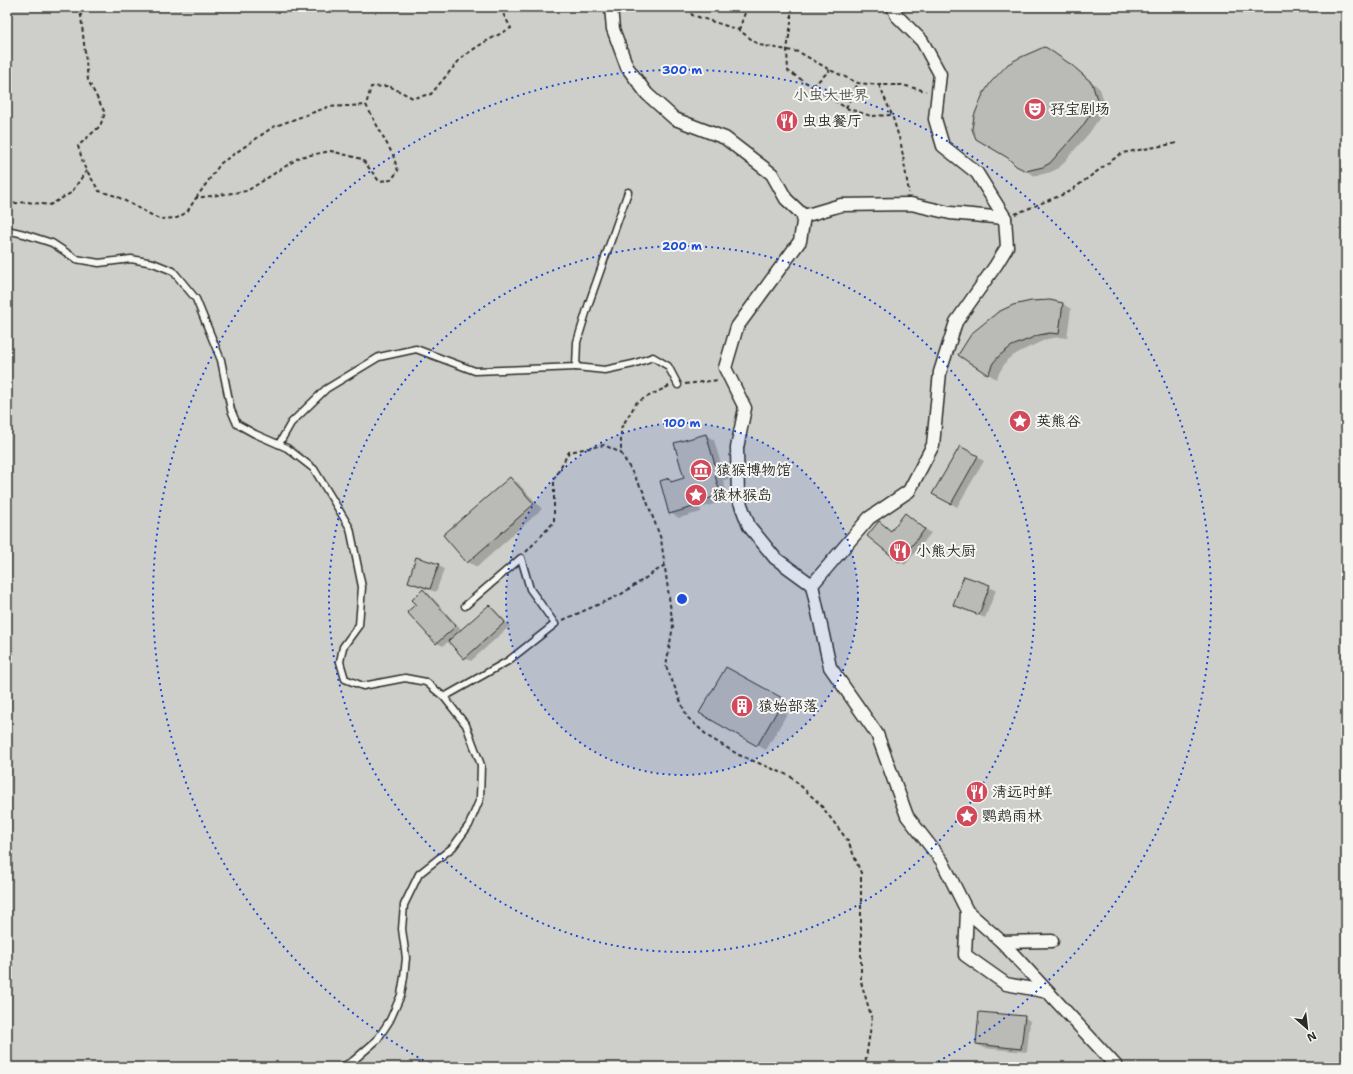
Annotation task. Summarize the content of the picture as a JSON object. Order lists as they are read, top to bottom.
{
  "parks": ["小虫大世界"],
  "places": {
    "theatre": ["孖宝剧场"],
    "restaurant": ["虫虫餐厅", "小熊大厨", "清远时鲜"],
    "place": ["英熊谷", "猿林猴岛", "鹦鹉雨林"],
    "museum": ["猿猴博物馆"],
    "building": ["猿始部落"]
  },
  "north": "bottom right",
  "rings": ["300 m", "200 m", "100 m"]
}
